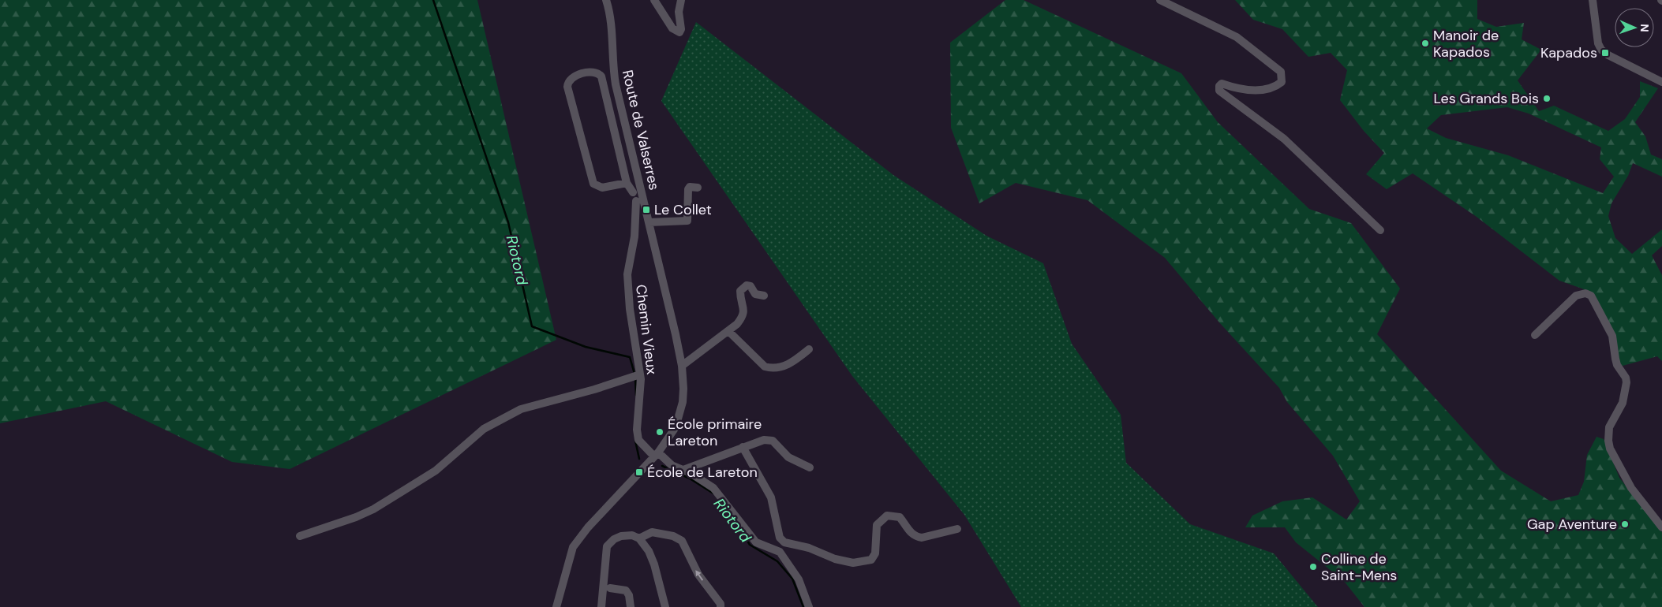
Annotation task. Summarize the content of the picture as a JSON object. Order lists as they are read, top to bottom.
{
  "streets": {
    "street": ["Route de Valserres", "Chemin Vieux"]
  },
  "crossings": [
    ["Route de Valserres", "Chemin Vieux"]
  ],
  "water": ["Riotord"],
  "places": {
    "other": [
      "Manoir de Kapados",
      "Les Grands Bois",
      "École primaire Lareton",
      "Gap Aventure",
      "Colline de Saint-Mens"
    ],
    "transit": ["Kapados", "Le Collet", "École de Lareton"]
  },
  "north": "right"
}
